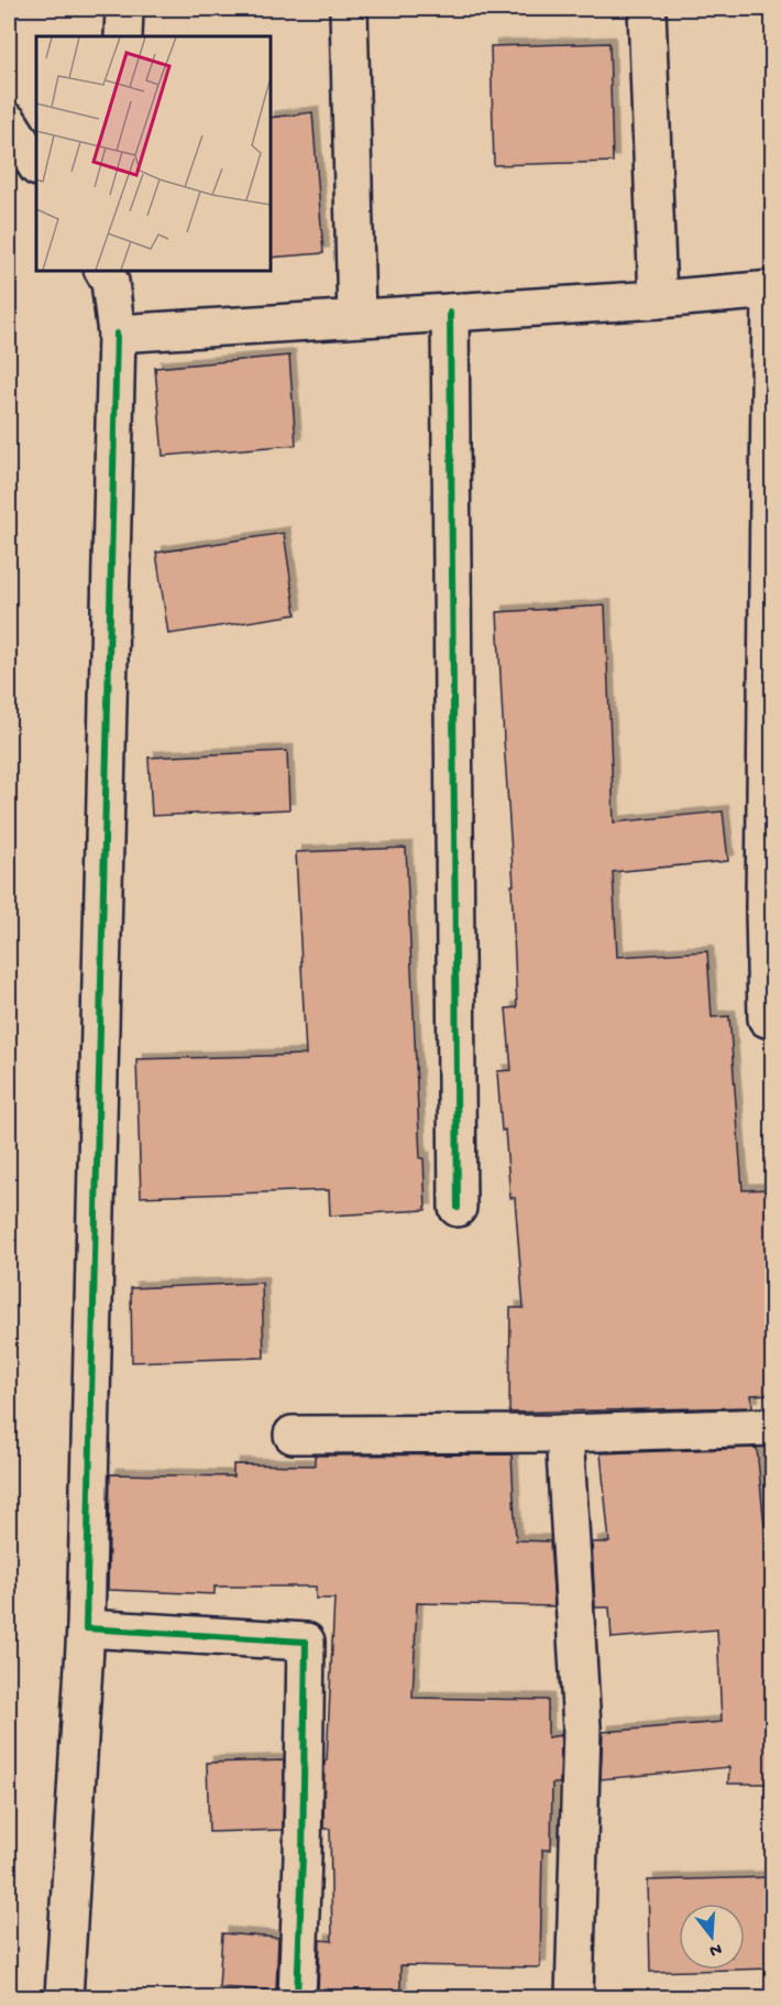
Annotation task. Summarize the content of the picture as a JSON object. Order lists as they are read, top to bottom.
{
  "north": "bottom"
}
